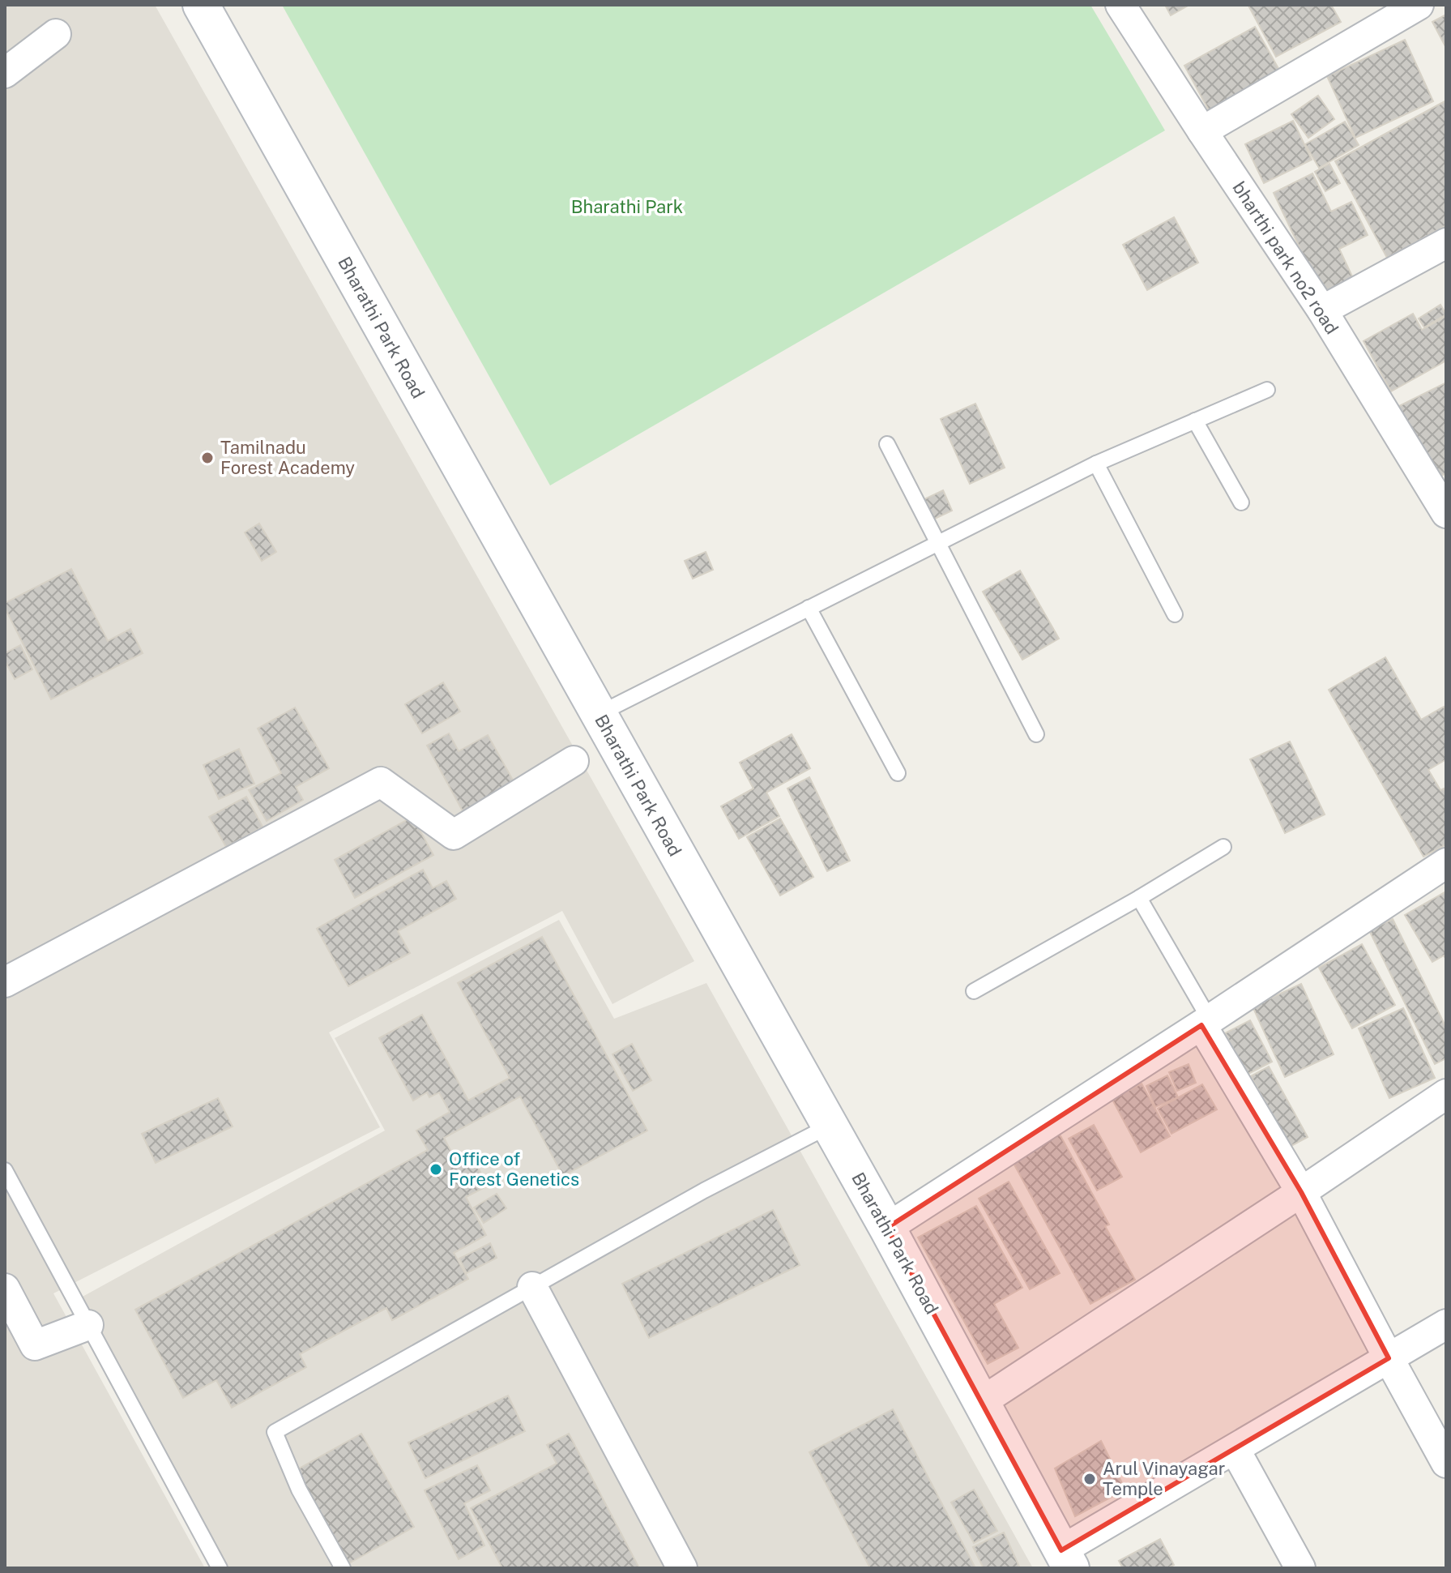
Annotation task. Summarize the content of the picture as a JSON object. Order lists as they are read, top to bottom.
{
  "streets": {
    "main road": ["Bharathi Park Road"],
    "street": ["bharthi park no2 road"]
  },
  "parks": ["Bharathi Park"],
  "places": ["Tamilnadu Forest Academy", "Office of Forest Genetics", "Arul Vinayagar Temple"]
}
